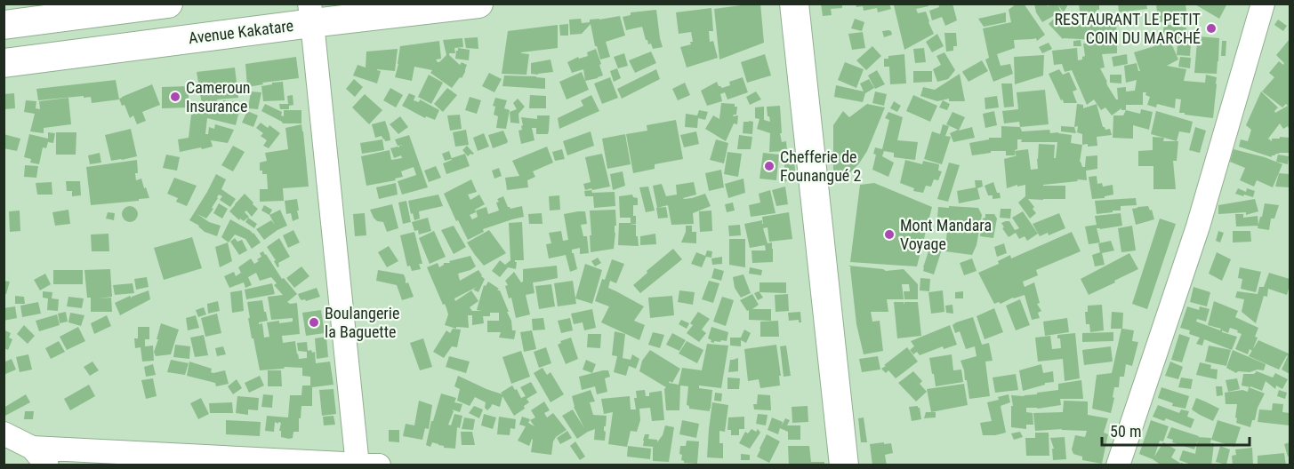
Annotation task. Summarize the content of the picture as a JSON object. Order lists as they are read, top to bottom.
{
  "streets": {
    "main road": ["Avenue Kakatare"]
  },
  "places": [
    "RESTAURANT LE PETIT COIN DU MARCHÉ",
    "Cameroun Insurance",
    "Chefferie de Founangué 2",
    "Mont Mandara Voyage",
    "Boulangerie la Baguette"
  ],
  "scale_bar": "50 m"
}
